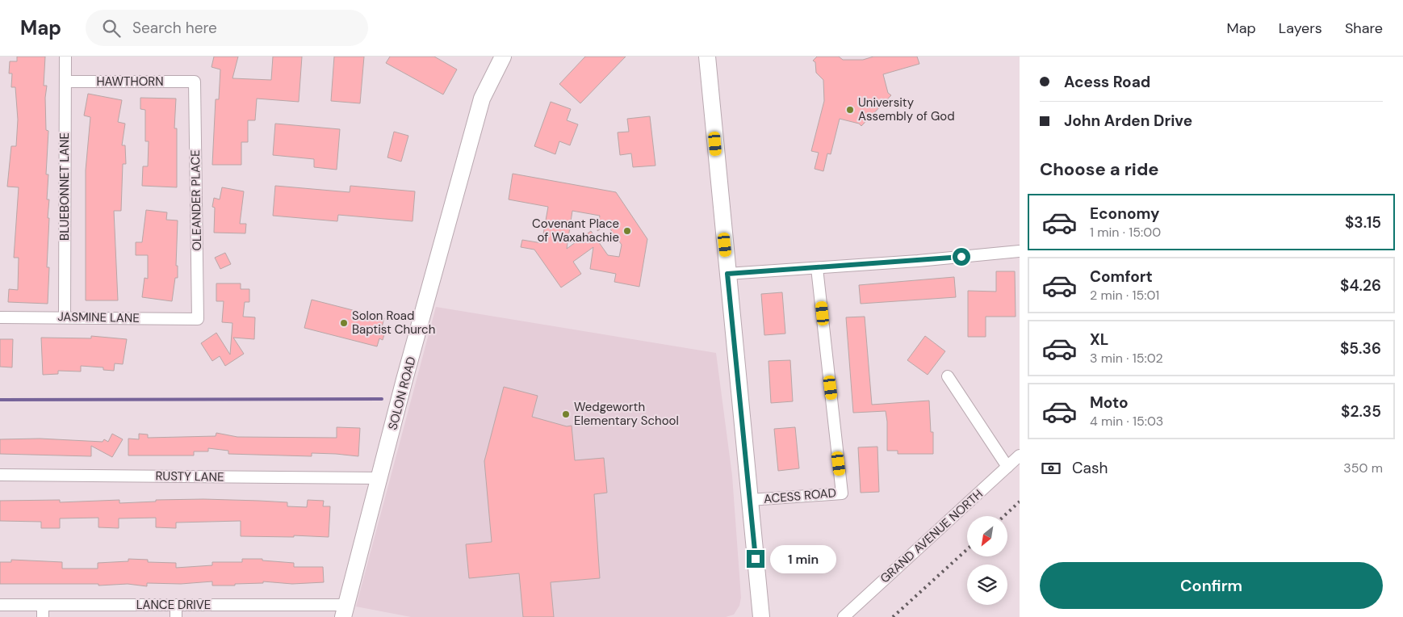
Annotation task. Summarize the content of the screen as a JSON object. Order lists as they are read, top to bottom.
{
  "streets": {
    "main road": ["SOLON ROAD"],
    "street": [
      "HAWTHORN",
      "BLUEBONNET LANE",
      "OLEANDER PLACE",
      "JASMINE LANE",
      "RUSTY LANE",
      "ACESS ROAD",
      "GRAND AVENUE NORTH",
      "LANCE DRIVE"
    ]
  },
  "crossings": [
    ["HAWTHORN", "BLUEBONNET LANE"],
    ["HAWTHORN", "OLEANDER PLACE"],
    ["BLUEBONNET LANE", "JASMINE LANE"],
    ["OLEANDER PLACE", "JASMINE LANE"],
    ["SOLON ROAD", "RUSTY LANE"],
    ["SOLON ROAD", "LANCE DRIVE"]
  ],
  "places": [
    "University Assembly of God",
    "Covenant Place of Waxahachie",
    "Solon Road Baptist Church",
    "Wedgeworth Elementary School"
  ],
  "north": "bottom left",
  "page": {
    "header": "Map",
    "search": "Search here",
    "nav": ["Map", "Layers", "Share"],
    "banner": ["Acess Road", "John Arden Drive"],
    "heading": "Choose a ride",
    "list": [
      {
        "name": "Economy",
        "note": "1 min · 15:00",
        "value": "$3.15"
      },
      {
        "name": "Comfort",
        "note": "2 min · 15:01",
        "value": "$4.26"
      },
      {
        "name": "XL",
        "note": "3 min · 15:02",
        "value": "$5.36"
      },
      {
        "name": "Moto",
        "note": "4 min · 15:03",
        "value": "$2.35"
      }
    ],
    "pay": ["Cash", "350 m"],
    "bubble": "1 min",
    "buttons": "Confirm"
  }
}
